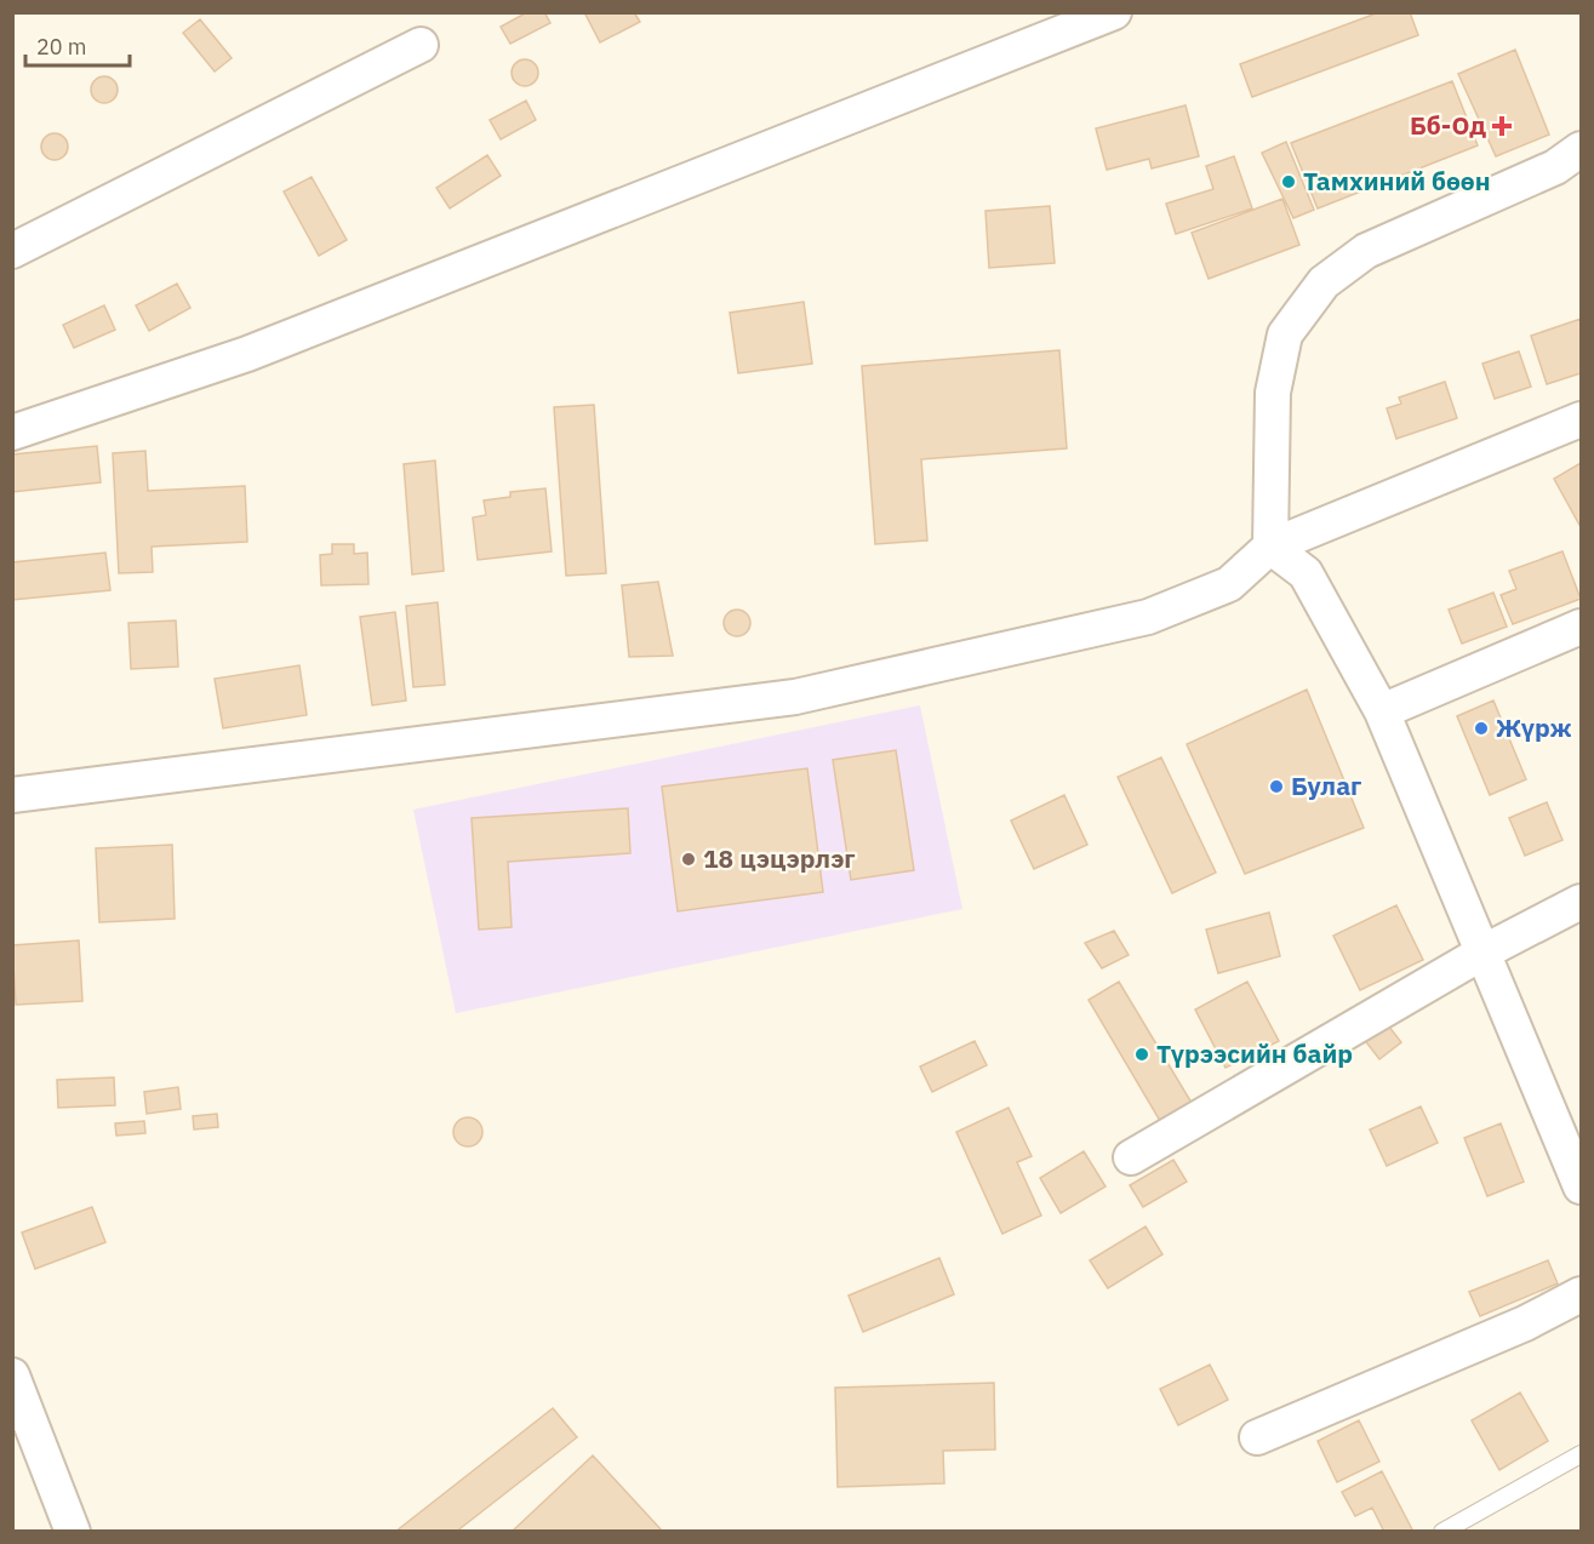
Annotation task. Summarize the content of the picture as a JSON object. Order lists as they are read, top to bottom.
{
  "places": {
    "health": ["Бб-Од"],
    "other": [
      "Тамхиний бөөн",
      "Жүрж",
      "Булаг",
      "18 цэцэрлэг",
      "Түрээсийн байр"
    ]
  },
  "scale_bar": "20 m"
}
